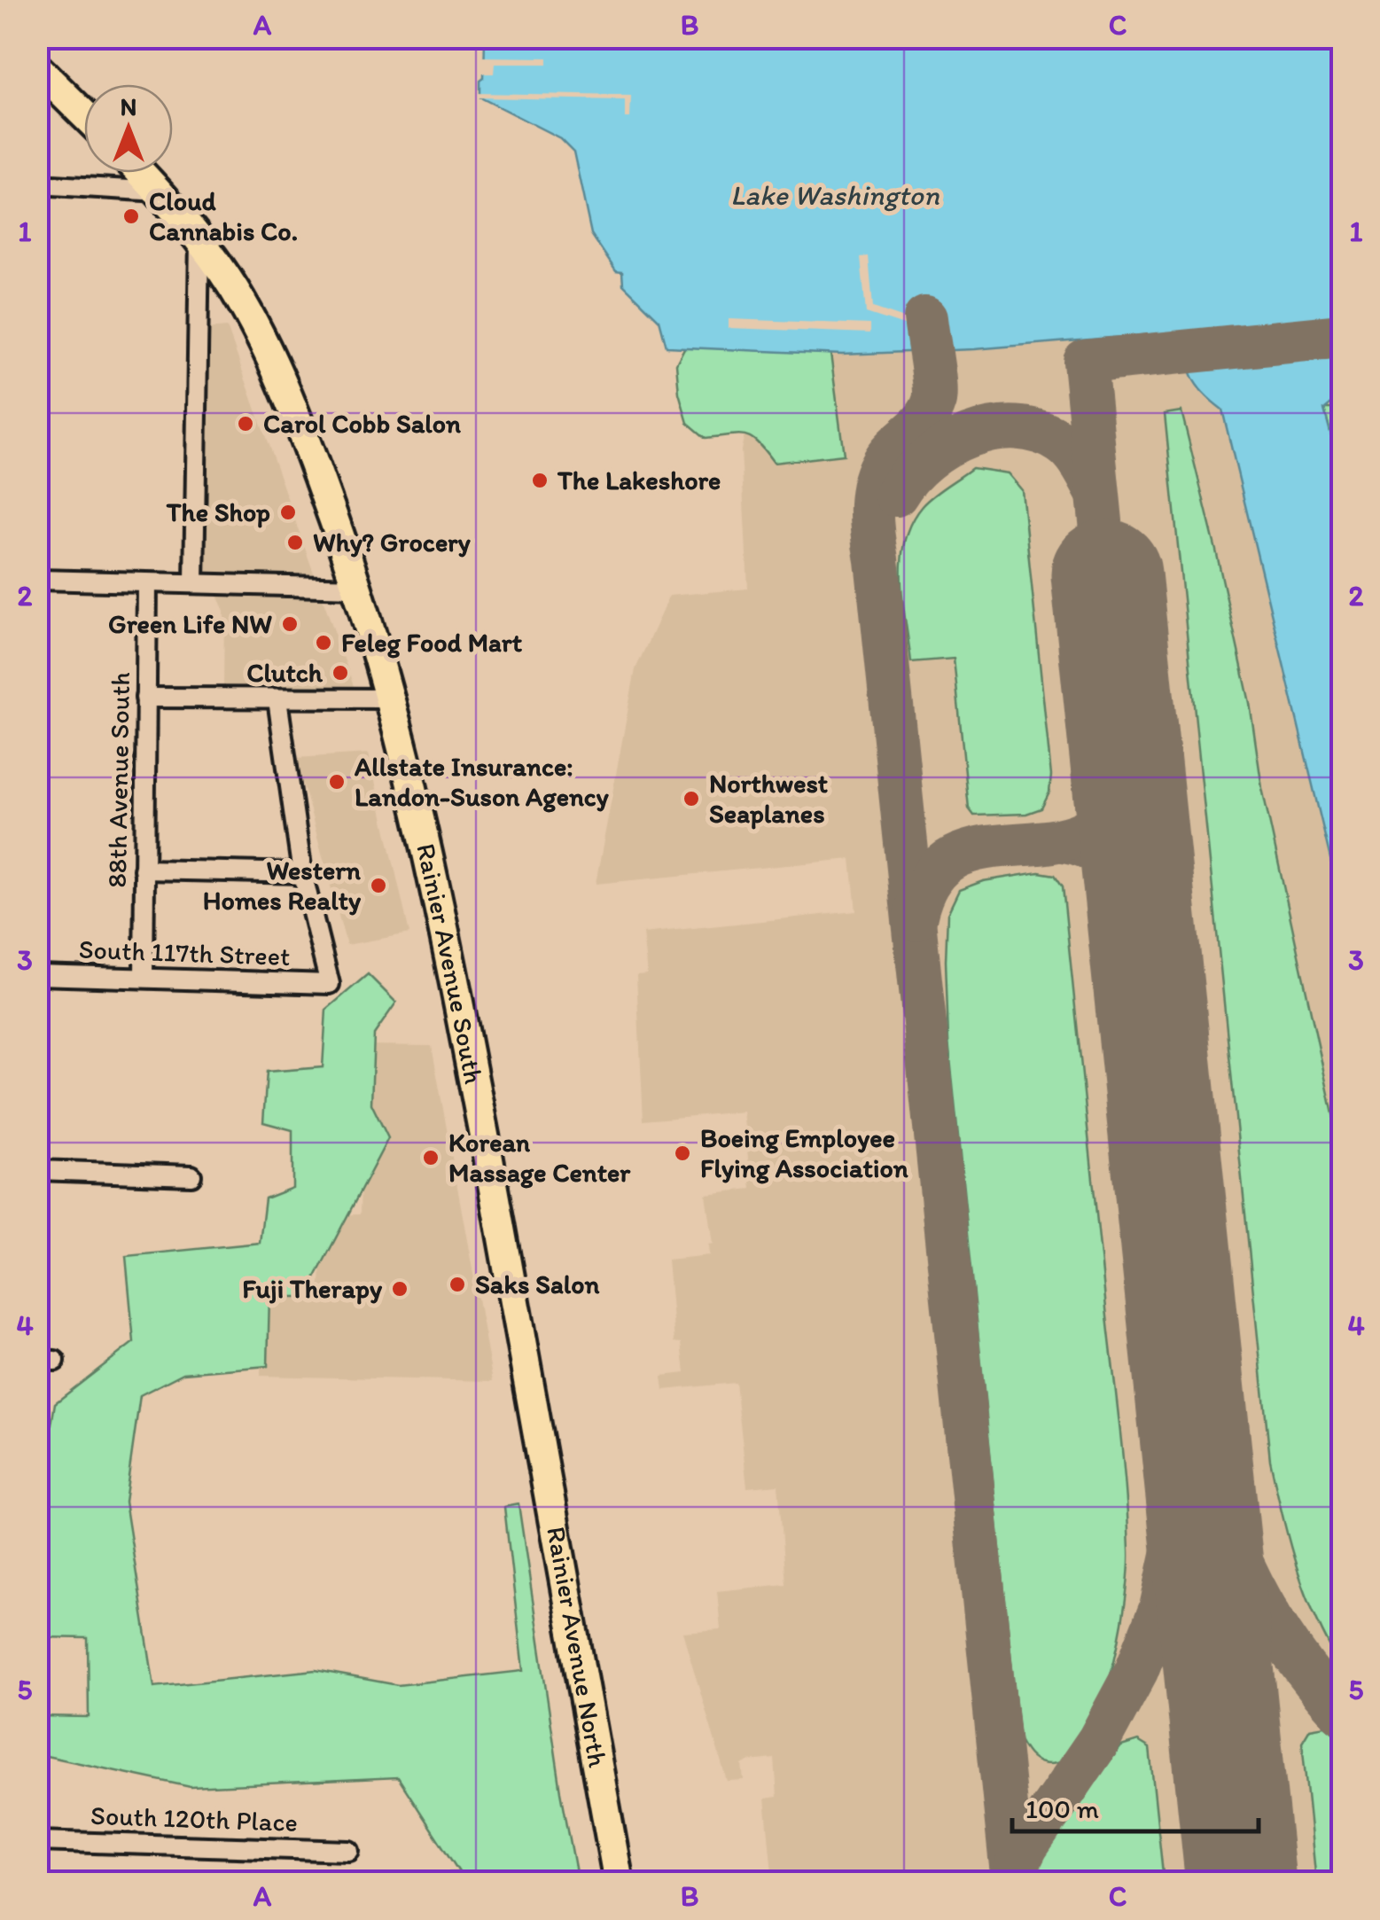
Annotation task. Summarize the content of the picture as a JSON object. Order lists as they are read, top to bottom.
{
  "streets": {
    "main road": ["Rainier Avenue South", "Rainier Avenue North"],
    "street": ["88th Avenue South", "South 117th Street", "South 120th Place"]
  },
  "crossings": [
    ["88th Avenue South", "South 117th Street"],
    ["Rainier Avenue South", "Rainier Avenue North"]
  ],
  "water": ["Lake Washington"],
  "places": [
    "Cloud Cannabis Co.",
    "Carol Cobb Salon",
    "The Lakeshore",
    "The Shop",
    "Why? Grocery",
    "Green Life NW",
    "Feleg Food Mart",
    "Clutch",
    "Allstate Insurance: Landon-Suson Agency",
    "Northwest Seaplanes",
    "Western Homes Realty",
    "Boeing Employee Flying Association",
    "Korean Massage Center",
    "Saks Salon",
    "Fuji Therapy"
  ],
  "scale_bar": "100 m",
  "north": "top",
  "grid": {
    "columns": ["A", "B", "C"],
    "rows": [
      "1",
      "2",
      "3",
      "4",
      "5"
    ]
  }
}
